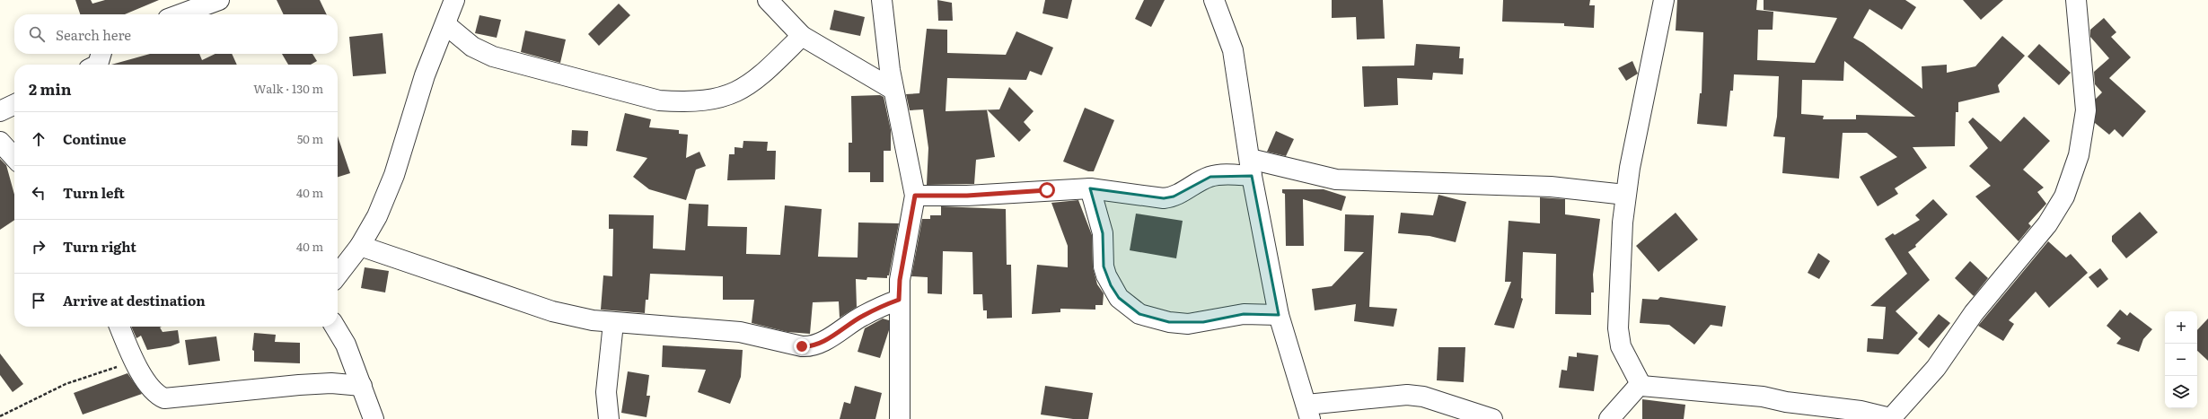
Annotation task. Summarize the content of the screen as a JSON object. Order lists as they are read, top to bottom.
{
  "page": {
    "search": "Search here",
    "heading": ["2 min", "Walk · 130 m"],
    "list": [
      ["Continue", "50 m"],
      ["Turn left", "40 m"],
      ["Turn right", "40 m"],
      "Arrive at destination"
    ],
    "map_buttons": ["+", "−"]
  }
}
